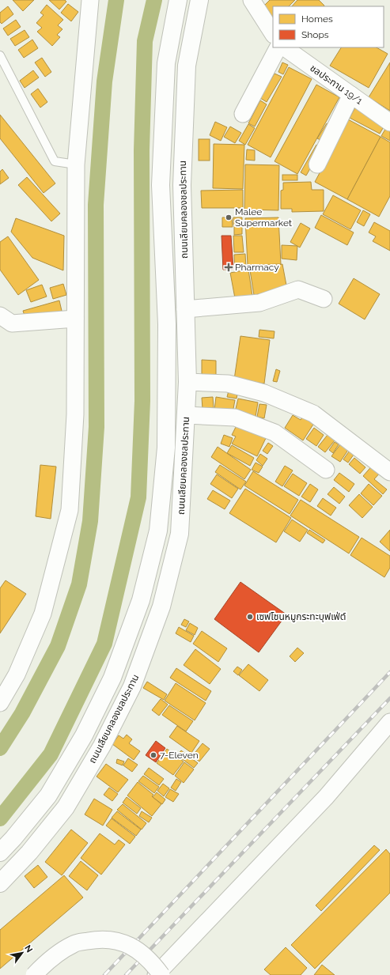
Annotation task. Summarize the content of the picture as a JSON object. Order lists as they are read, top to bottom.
{
  "streets": {
    "street": ["ชลประทาน 19/1", "ถนนเลียบคลองชลประทาน"]
  },
  "places": {
    "other": ["Malee Supermarket", "เซฟโซนหมูกระทะบุฟเฟ่ต์", "7-Eleven"],
    "health": ["Pharmacy"]
  },
  "legend": ["Homes", "Shops"],
  "north": "top right"
}
